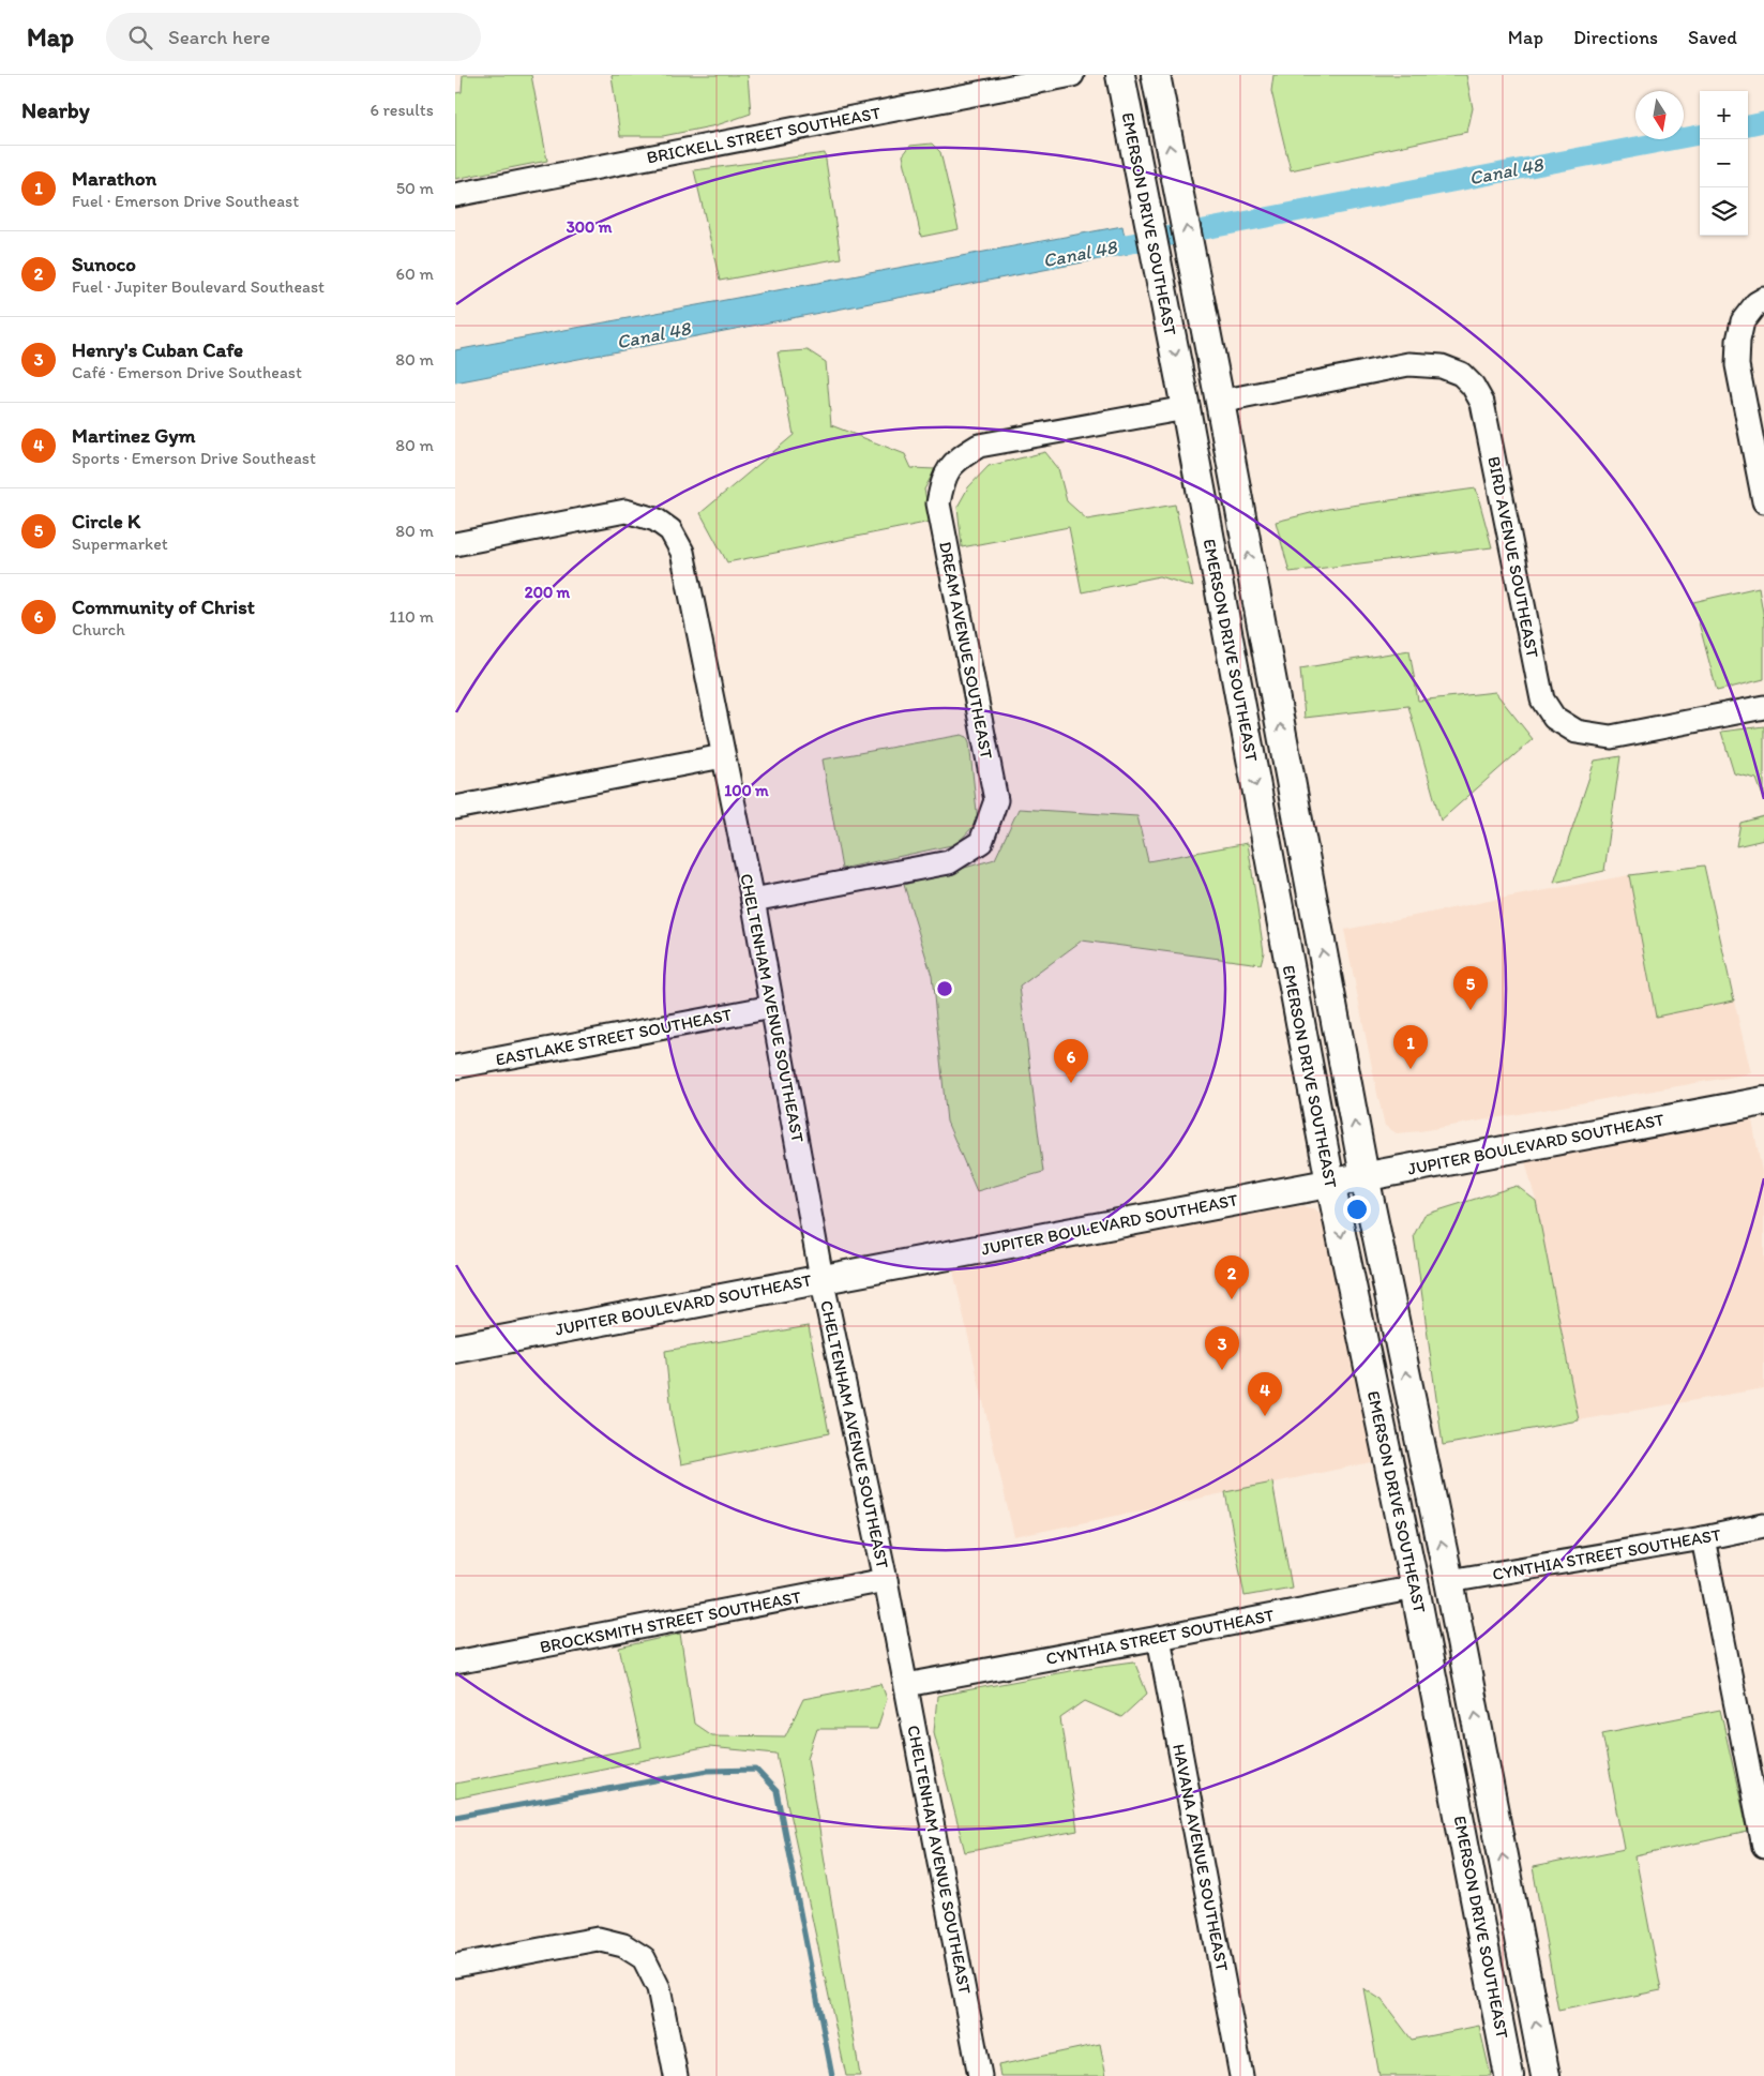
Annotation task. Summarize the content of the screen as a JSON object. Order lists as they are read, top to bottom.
{
  "streets": {
    "street": [
      "BRICKELL STREET SOUTHEAST",
      "EMERSON DRIVE SOUTHEAST",
      "BIRD AVENUE SOUTHEAST",
      "DREAM AVENUE SOUTHEAST",
      "CHELTENHAM AVENUE SOUTHEAST",
      "EASTLAKE STREET SOUTHEAST",
      "JUPITER BOULEVARD SOUTHEAST",
      "CYNTHIA STREET SOUTHEAST",
      "BROCKSMITH STREET SOUTHEAST",
      "HAVANA AVENUE SOUTHEAST"
    ]
  },
  "crossings": [
    ["EMERSON DRIVE SOUTHEAST", "BIRD AVENUE SOUTHEAST"],
    ["EMERSON DRIVE SOUTHEAST", "DREAM AVENUE SOUTHEAST"],
    ["EMERSON DRIVE SOUTHEAST", "JUPITER BOULEVARD SOUTHEAST"],
    ["EMERSON DRIVE SOUTHEAST", "CYNTHIA STREET SOUTHEAST"],
    ["DREAM AVENUE SOUTHEAST", "CHELTENHAM AVENUE SOUTHEAST"],
    ["CHELTENHAM AVENUE SOUTHEAST", "EASTLAKE STREET SOUTHEAST"],
    ["CHELTENHAM AVENUE SOUTHEAST", "JUPITER BOULEVARD SOUTHEAST"],
    ["CHELTENHAM AVENUE SOUTHEAST", "CYNTHIA STREET SOUTHEAST"],
    ["CHELTENHAM AVENUE SOUTHEAST", "BROCKSMITH STREET SOUTHEAST"],
    ["CYNTHIA STREET SOUTHEAST", "HAVANA AVENUE SOUTHEAST"]
  ],
  "water": ["Canal 48"],
  "north": "bottom",
  "page": {
    "header": "Map",
    "search": "Search here",
    "nav": ["Map", "Directions", "Saved"],
    "heading": ["Nearby", "6 results"],
    "map_buttons": ["+", "−"],
    "list": [
      {
        "mark": "1",
        "name": "Marathon",
        "note": "Fuel · Emerson Drive Southeast",
        "value": "50 m"
      },
      {
        "mark": "2",
        "name": "Sunoco",
        "note": "Fuel · Jupiter Boulevard Southeast",
        "value": "60 m"
      },
      {
        "mark": "3",
        "name": "Henry's Cuban Cafe",
        "note": "Café · Emerson Drive Southeast",
        "value": "80 m"
      },
      {
        "mark": "4",
        "name": "Martinez Gym",
        "note": "Sports · Emerson Drive Southeast",
        "value": "80 m"
      },
      {
        "mark": "5",
        "name": "Circle K",
        "note": "Supermarket",
        "value": "80 m"
      },
      {
        "mark": "6",
        "name": "Community of Christ",
        "note": "Church",
        "value": "110 m"
      }
    ],
    "pins": [
      "5",
      "1",
      "6",
      "2",
      "3",
      "4"
    ]
  },
  "rings": ["300 m", "200 m", "100 m"]
}
